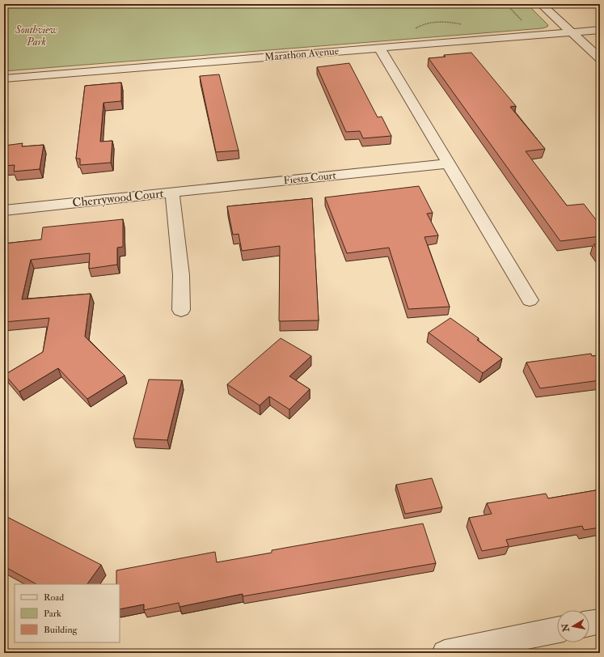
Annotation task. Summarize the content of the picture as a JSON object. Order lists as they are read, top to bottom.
{
  "streets": {
    "street": ["Marathon Avenue", "Fiesta Court", "Cherrywood Court"]
  },
  "crossings": [
    ["Fiesta Court", "Cherrywood Court"]
  ],
  "parks": ["Southview Park"],
  "legend": ["Road", "Park", "Building"],
  "north": "left"
}
